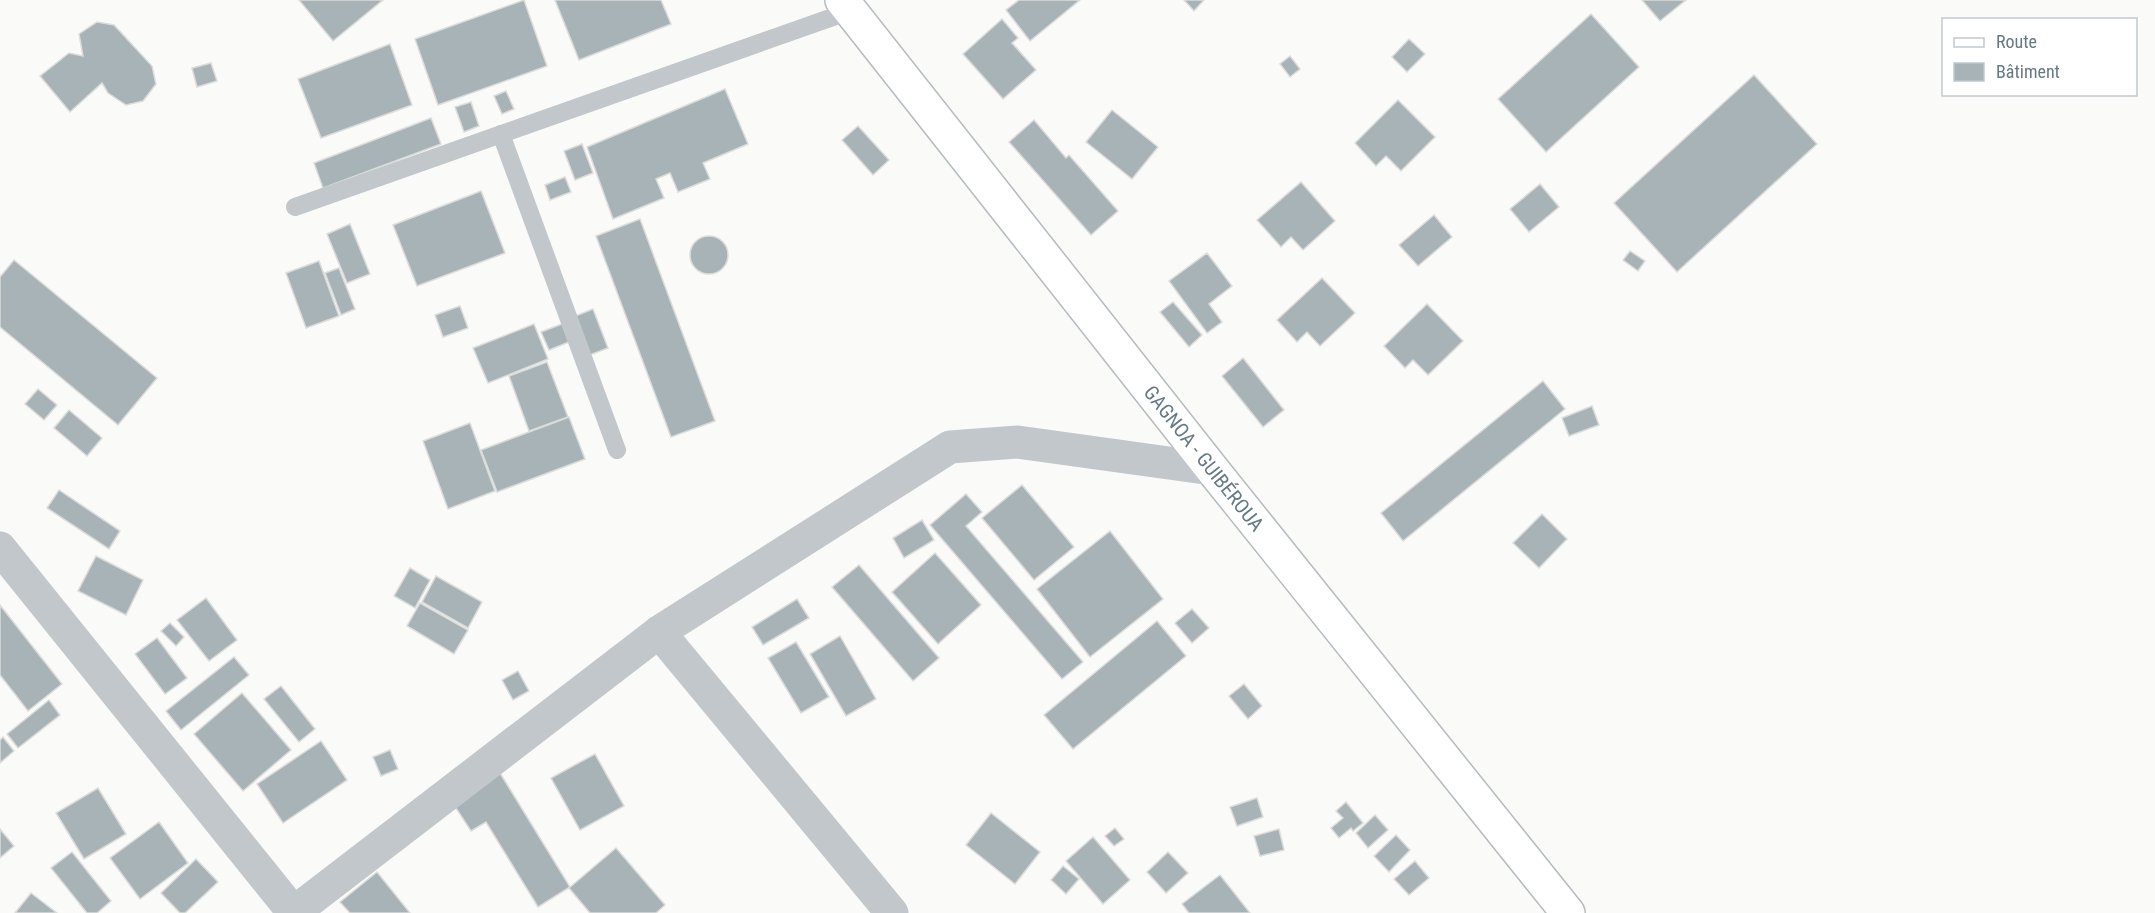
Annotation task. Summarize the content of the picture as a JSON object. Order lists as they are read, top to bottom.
{
  "streets": {
    "main road": ["GAGNOA - GUIBÉROUA"]
  },
  "legend": ["Route", "Bâtiment"]
}
